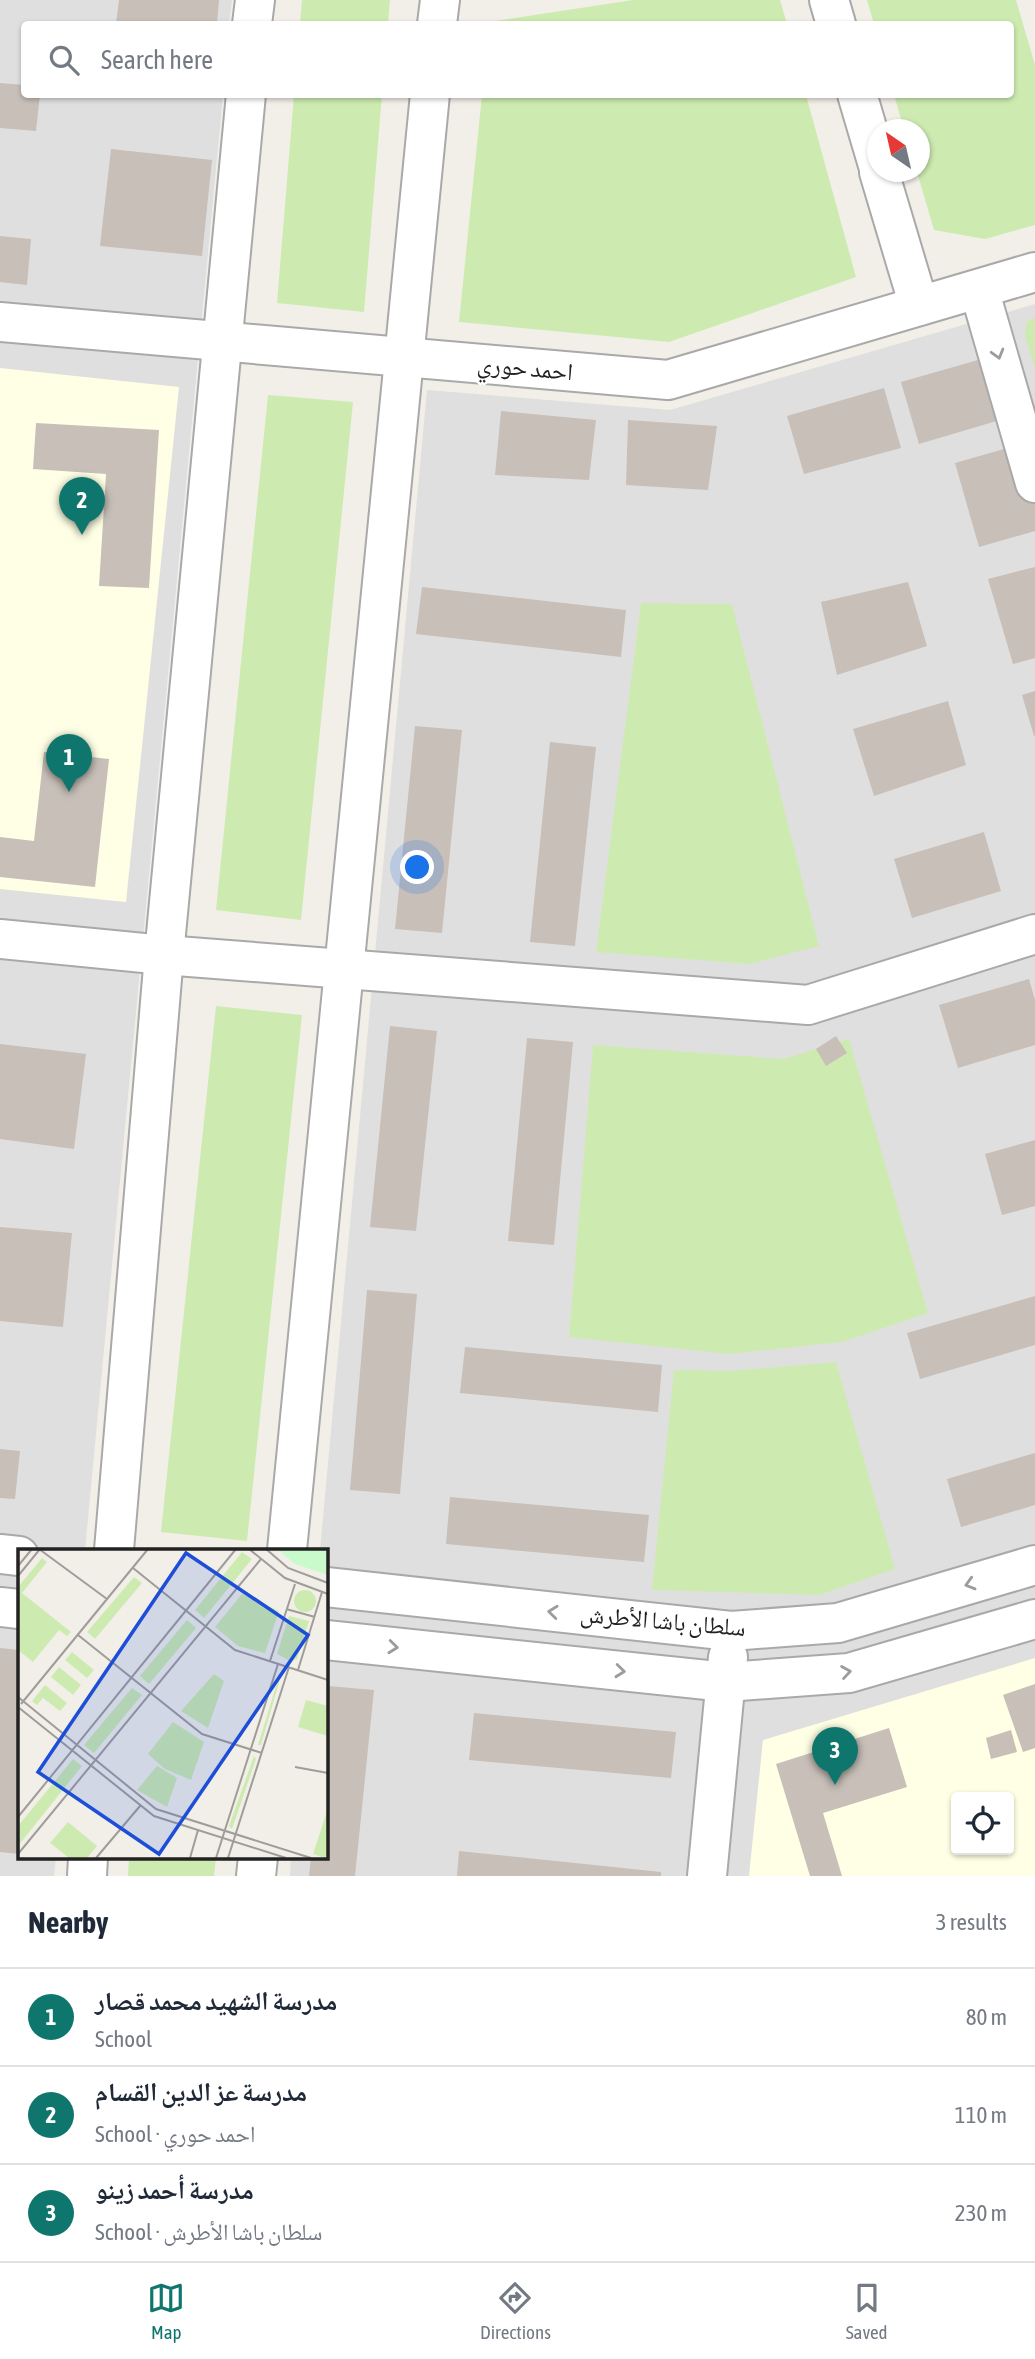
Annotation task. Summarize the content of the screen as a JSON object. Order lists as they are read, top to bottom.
{
  "streets": {
    "street": ["احمد حوري", "سلطان باشا الأطرش"]
  },
  "north": "top left",
  "page": {
    "search": "Search here",
    "pins": ["2", "1", "3"],
    "heading": ["Nearby", "3 results"],
    "list": [
      {
        "mark": "1",
        "name": "مدرسة الشهيد محمد قصار",
        "note": "School",
        "value": "80 m"
      },
      {
        "mark": "2",
        "name": "مدرسة عز الدين القسام",
        "note": "School · احمد حوري",
        "value": "110 m"
      },
      {
        "mark": "3",
        "name": "مدرسة أحمد زينو",
        "note": "School · سلطان باشا الأطرش",
        "value": "230 m"
      }
    ],
    "nav": ["Map", "Directions", "Saved"]
  }
}
